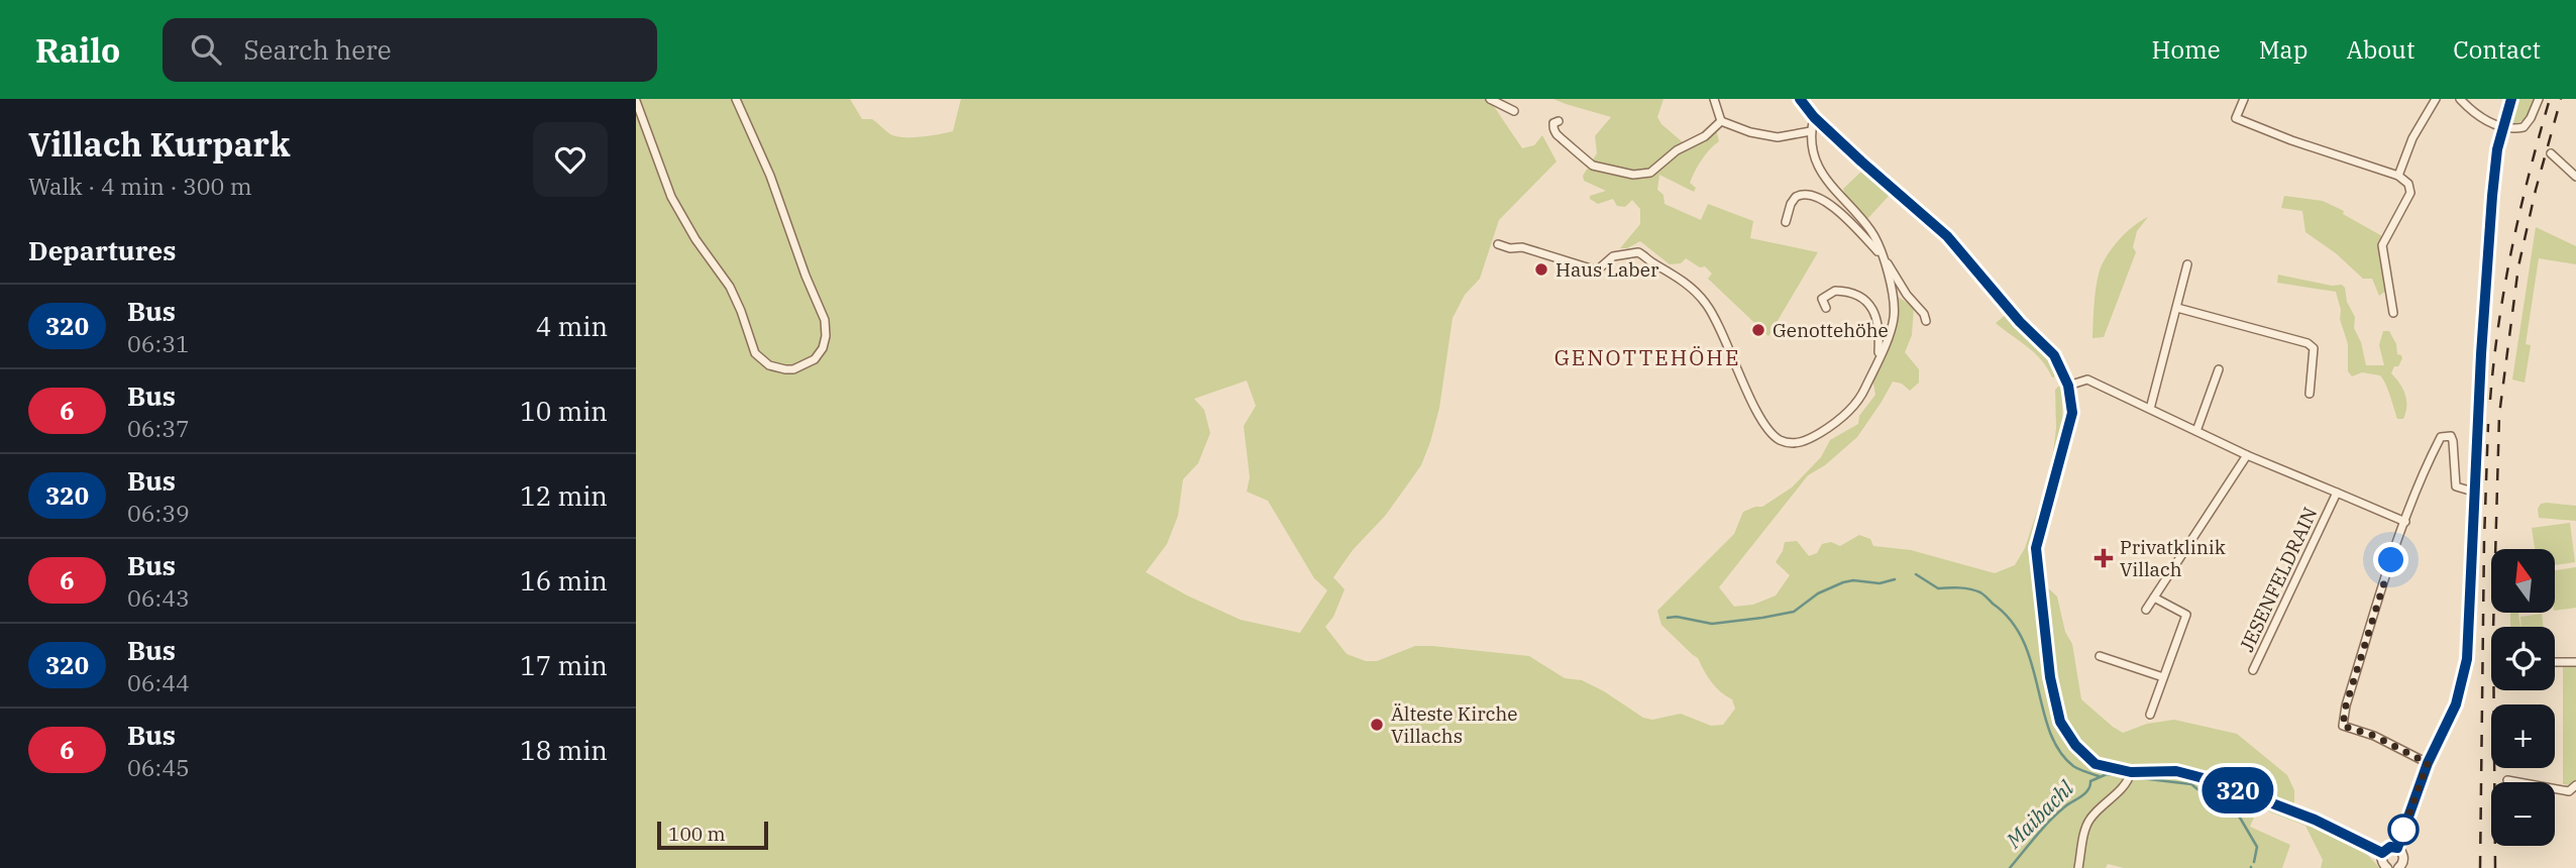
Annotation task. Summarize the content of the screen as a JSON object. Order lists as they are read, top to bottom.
{
  "streets": {
    "street": ["JESENFELDRAIN"]
  },
  "districts": ["GENOTTEHÖHE"],
  "water": ["Maibachl"],
  "places": {
    "other": ["Haus Laber", "Genottehöhe", "Älteste Kirche Villachs"],
    "health": ["Privatklinik Villach"]
  },
  "lines": ["bus line 320"],
  "scale_bar": "100 m",
  "north": "top",
  "page": {
    "header": "Railo",
    "search": "Search here",
    "nav": [
      "Home",
      "Map",
      "About",
      "Contact"
    ],
    "heading": [
      ["Villach Kurpark", "Walk · 4 min · 300 m"],
      "Departures"
    ],
    "on_map": "320",
    "list": [
      {
        "mark": "320",
        "name": "Bus",
        "note": "06:31",
        "value": "4 min"
      },
      {
        "mark": "6",
        "name": "Bus",
        "note": "06:37",
        "value": "10 min"
      },
      {
        "mark": "320",
        "name": "Bus",
        "note": "06:39",
        "value": "12 min"
      },
      {
        "mark": "6",
        "name": "Bus",
        "note": "06:43",
        "value": "16 min"
      },
      {
        "mark": "320",
        "name": "Bus",
        "note": "06:44",
        "value": "17 min"
      },
      {
        "mark": "6",
        "name": "Bus",
        "note": "06:45",
        "value": "18 min"
      }
    ],
    "map_buttons": ["+", "−"],
    "scale": "100 m"
  }
}
